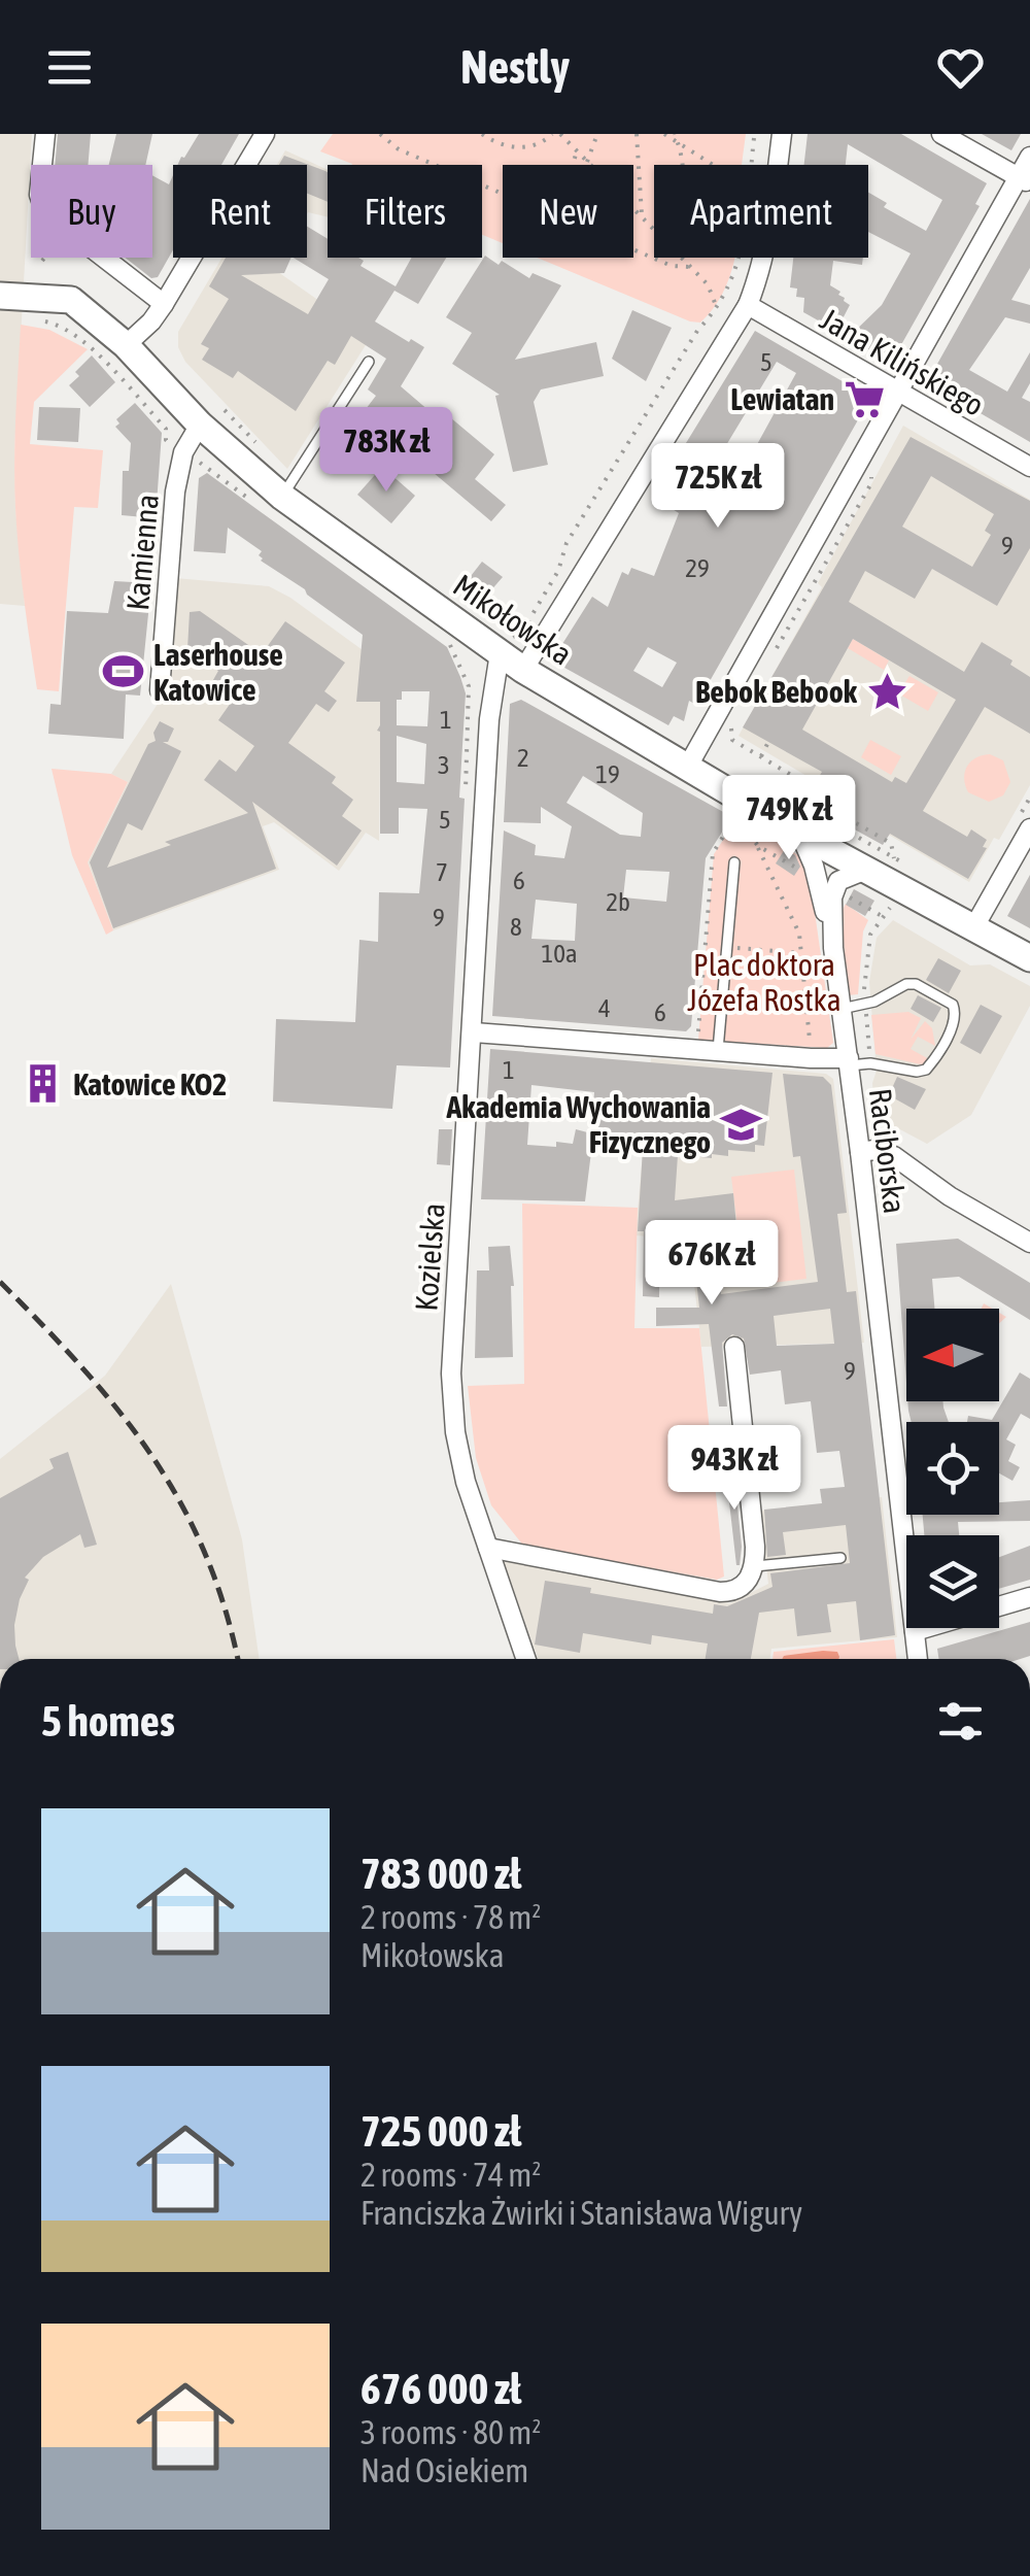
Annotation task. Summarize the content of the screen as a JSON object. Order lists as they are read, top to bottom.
{
  "streets": {
    "main road": ["Mikołowska"],
    "street": [
      "Jana Kilińskiego",
      "Kamienna",
      "Raciborska",
      "Kozielska"
    ]
  },
  "crossings": [
    ["Kamienna", "Mikołowska"],
    ["Mikołowska", "Raciborska"],
    ["Mikołowska", "Kozielska"]
  ],
  "parks": ["Plac doktora Józefa Rostka"],
  "places": {
    "supermarket": ["Lewiatan"],
    "sports": ["Laserhouse Katowice"],
    "place": ["Bebok Bebook"],
    "building": ["Katowice KO2"],
    "school or university": ["Akademia Wychowania Fizycznego"]
  },
  "house_numbers": [
    "5",
    "9",
    "29",
    "1",
    "2",
    "3",
    "19",
    "5",
    "7",
    "6",
    "2b",
    "9",
    "8",
    "10a",
    "4",
    "6",
    "1",
    "9"
  ],
  "north": "left",
  "page": {
    "header": "Nestly",
    "chip": [
      "Buy",
      "Rent",
      "Filters",
      "New",
      "Apartment"
    ],
    "price": [
      "783K zł",
      "725K zł",
      "749K zł",
      "676K zł",
      "943K zł"
    ],
    "heading": "5 homes",
    "list": [
      {
        "name": "783 000 zł",
        "note": "2 rooms · 78 m² · Mikołowska"
      },
      {
        "name": "725 000 zł",
        "note": "2 rooms · 74 m² · Franciszka Żwirki i Stanisława Wigury"
      },
      {
        "name": "676 000 zł",
        "note": "3 rooms · 80 m² · Nad Osiekiem"
      }
    ]
  }
}
